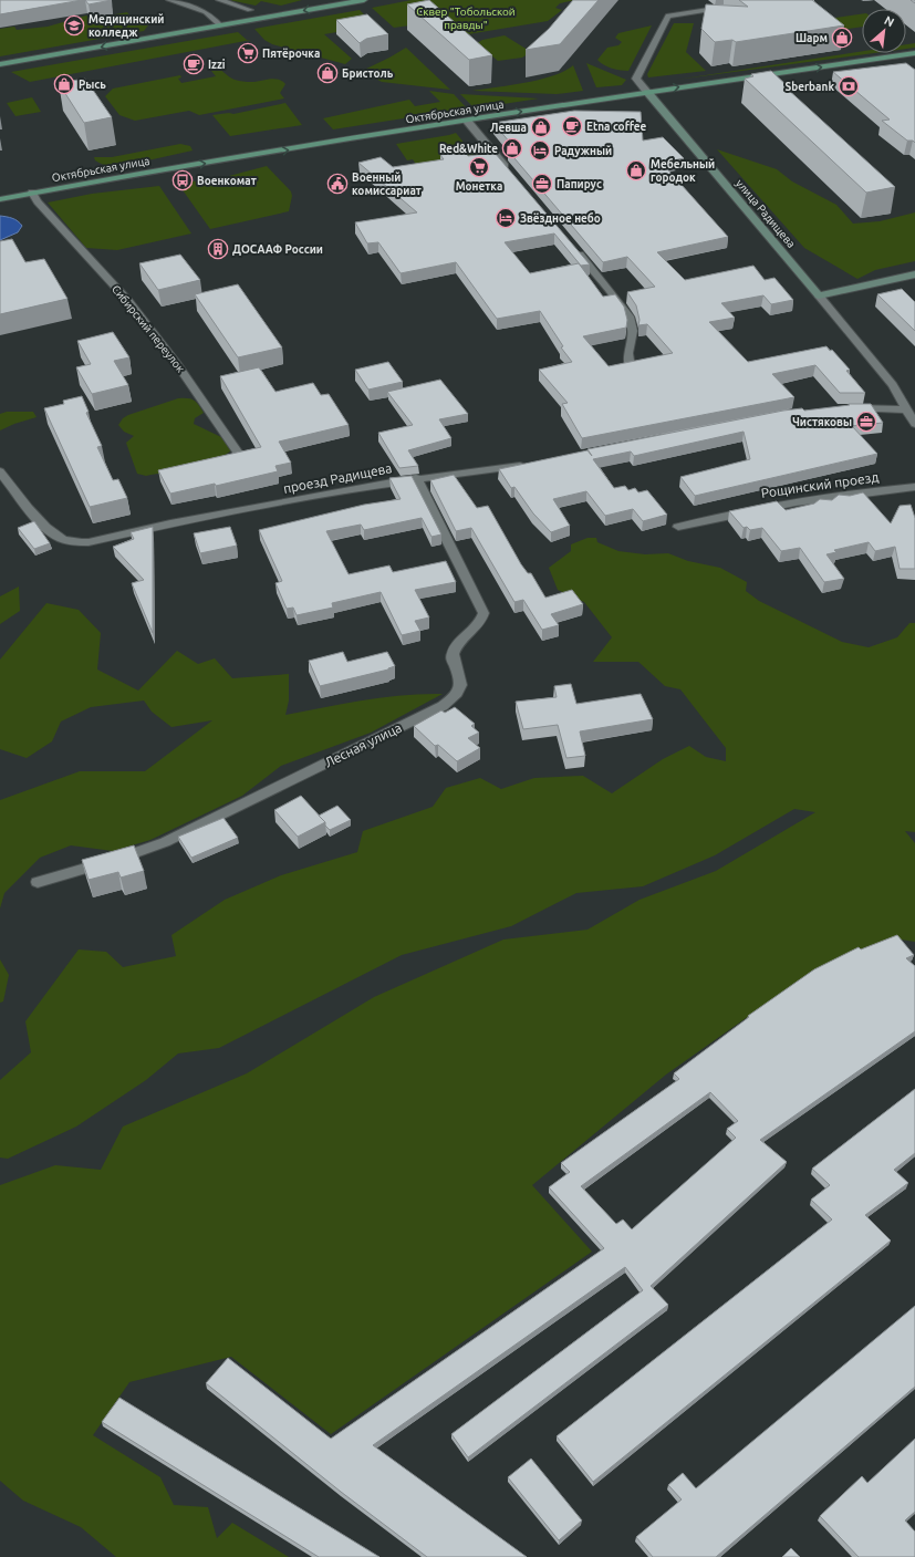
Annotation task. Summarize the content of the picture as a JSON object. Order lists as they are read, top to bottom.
{
  "streets": {
    "main road": ["Октябрьская улица", "улица Радищева"],
    "street": [
      "Сибирский переулок",
      "проезд Радищева",
      "Рощинский проезд",
      "Лесная улица"
    ]
  },
  "crossings": [
    ["Октябрьская улица", "улица Радищева"],
    ["Октябрьская улица", "Сибирский переулок"],
    ["проезд Радищева", "Лесная улица"]
  ],
  "one_way": ["Октябрьская улица"],
  "parks": ["Сквер \"Тобольской правды\""],
  "places": {
    "school or university": ["Медицинский колледж"],
    "shop": [
      "Шарм",
      "Бристоль",
      "Рысь",
      "Левша",
      "Red&White",
      "Мебельный городок"
    ],
    "supermarket": ["Пятёрочка", "Монетка"],
    "cafe": ["Izzi", "Etna coffee"],
    "bank": ["Sberbank"],
    "hotel": ["Радужный", "Звёздное небо"],
    "bus stop": ["Военкомат"],
    "public building": ["Военный комиссариат"],
    "office": ["Папирус", "Чистяковы"],
    "building": ["ДОСААФ России"]
  },
  "north": "top right"
}
